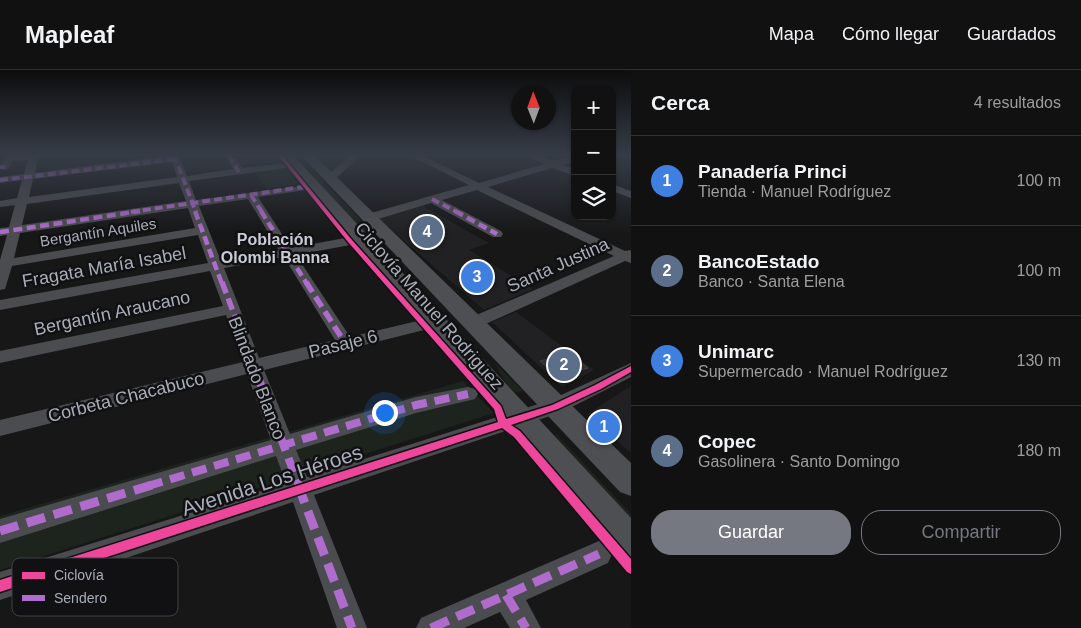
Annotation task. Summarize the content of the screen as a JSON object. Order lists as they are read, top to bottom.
{
  "streets": {
    "street": [
      "Bergantín Aquiles",
      "Santa Justina",
      "Fragata María Isabel",
      "Bergantín Araucano",
      "Pasaje 6",
      "Blindado Blanco",
      "Corbeta Chacabuco",
      "Avenida Los Héroes"
    ],
    "cycle path": ["Ciclovía Manuel Rodriguez"]
  },
  "crossings": [
    ["Bergantín Aquiles", "Blindado Blanco"],
    ["Fragata María Isabel", "Blindado Blanco"],
    ["Bergantín Araucano", "Blindado Blanco"],
    ["Pasaje 6", "Blindado Blanco"],
    ["Pasaje 6", "Corbeta Chacabuco"],
    ["Blindado Blanco", "Corbeta Chacabuco"],
    ["Blindado Blanco", "Avenida Los Héroes"]
  ],
  "districts": ["Población Olombi Banna"],
  "legend": ["Ciclovía", "Sendero"],
  "north": "top",
  "page": {
    "header": "Mapleaf",
    "nav": ["Mapa", "Cómo llegar", "Guardados"],
    "heading": ["Cerca", "4 resultados"],
    "map_buttons": ["+", "−"],
    "list": [
      {
        "mark": "1",
        "name": "Panadería Princi",
        "note": "Tienda · Manuel Rodríguez",
        "value": "100 m"
      },
      {
        "mark": "2",
        "name": "BancoEstado",
        "note": "Banco · Santa Elena",
        "value": "100 m"
      },
      {
        "mark": "3",
        "name": "Unimarc",
        "note": "Supermercado · Manuel Rodríguez",
        "value": "130 m"
      },
      {
        "mark": "4",
        "name": "Copec",
        "note": "Gasolinera · Santo Domingo",
        "value": "180 m"
      }
    ],
    "pins": [
      "4",
      "3",
      "2",
      "1"
    ],
    "buttons": ["Guardar", "Compartir"]
  }
}
